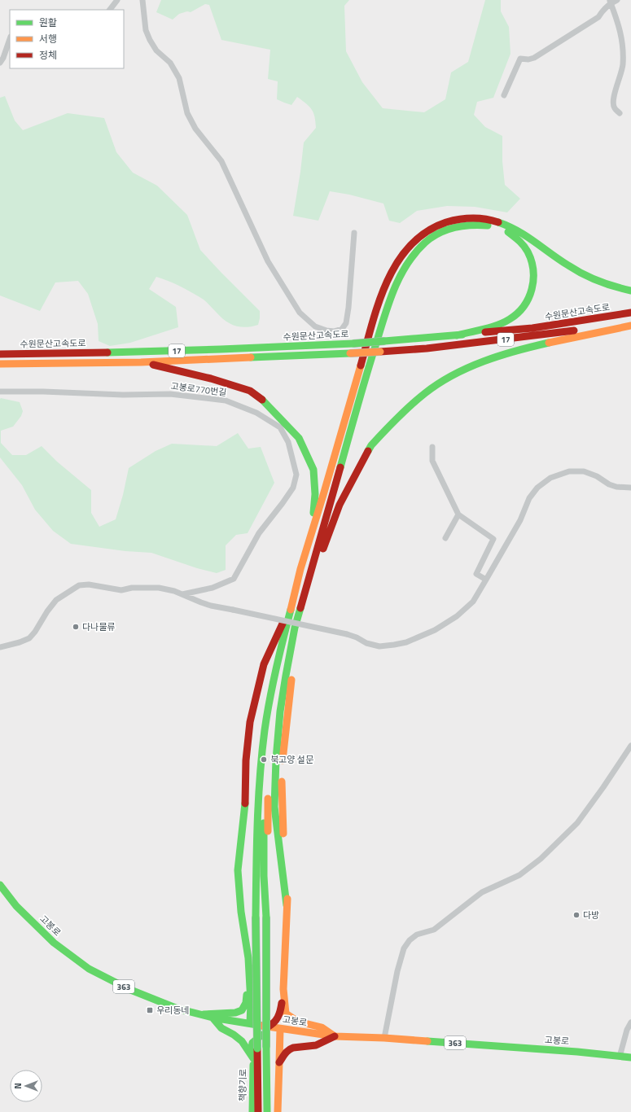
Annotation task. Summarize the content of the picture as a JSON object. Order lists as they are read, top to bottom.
{
  "streets": {
    "main road": [
      "수원문산고속도로",
      "17",
      "고봉로",
      "363",
      "책향기로"
    ],
    "street": ["고봉로770번길"]
  },
  "crossings": [
    ["고봉로", "책향기로"]
  ],
  "places": {
    "other": ["다나물류", "북고양 설문", "다방"],
    "transit": ["우리동네"]
  },
  "legend": ["원활", "서행", "정체"],
  "north": "left"
}
